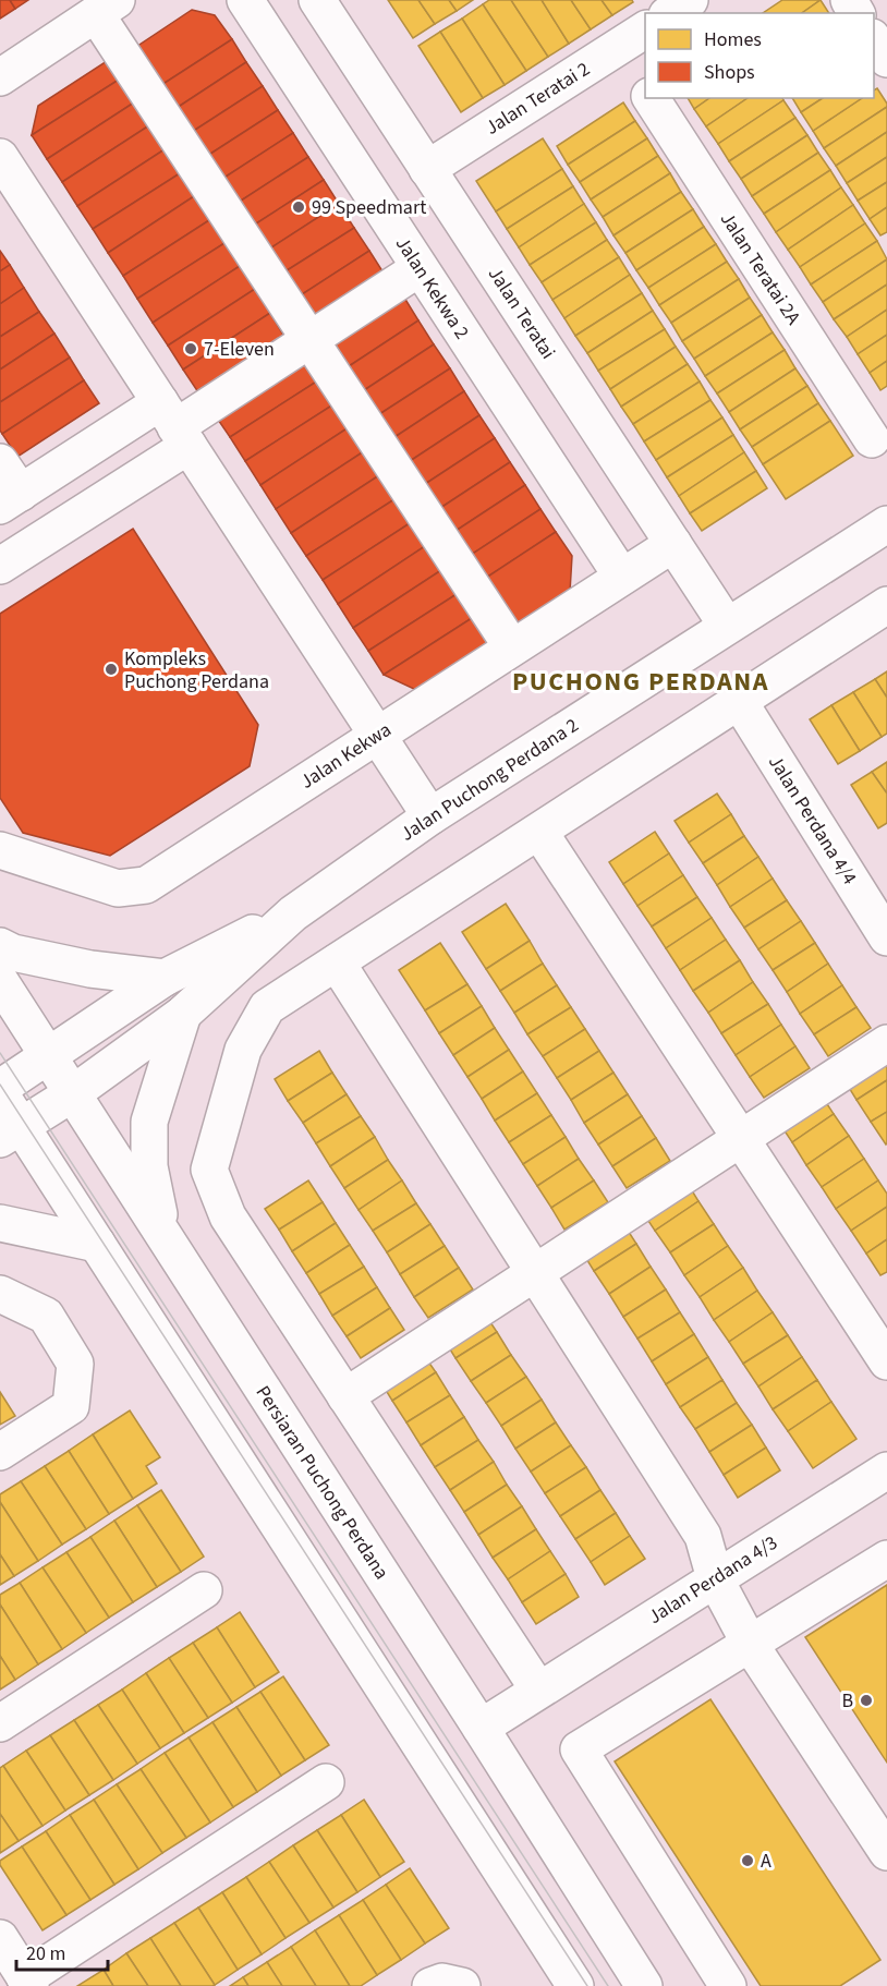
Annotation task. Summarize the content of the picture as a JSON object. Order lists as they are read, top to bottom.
{
  "streets": {
    "street": [
      "Jalan Teratai 2",
      "Jalan Teratai 2A",
      "Jalan Kekwa 2",
      "Jalan Teratai",
      "Jalan Kekwa",
      "Jalan Puchong Perdana 2",
      "Jalan Perdana 4/4",
      "Persiaran Puchong Perdana",
      "Jalan Perdana 4/3"
    ]
  },
  "crossings": [
    ["Jalan Teratai 2", "Jalan Teratai 2A"],
    ["Jalan Teratai 2", "Jalan Teratai"],
    ["Jalan Kekwa 2", "Jalan Kekwa"],
    ["Jalan Teratai", "Jalan Kekwa"],
    ["Jalan Teratai", "Jalan Puchong Perdana 2"],
    ["Jalan Puchong Perdana 2", "Persiaran Puchong Perdana"],
    ["Persiaran Puchong Perdana", "Jalan Perdana 4/3"]
  ],
  "districts": ["PUCHONG PERDANA"],
  "places": [
    "99 Speedmart",
    "7-Eleven",
    "Kompleks Puchong Perdana",
    "B",
    "A"
  ],
  "legend": ["Homes", "Shops"],
  "scale_bar": "20 m"
}
